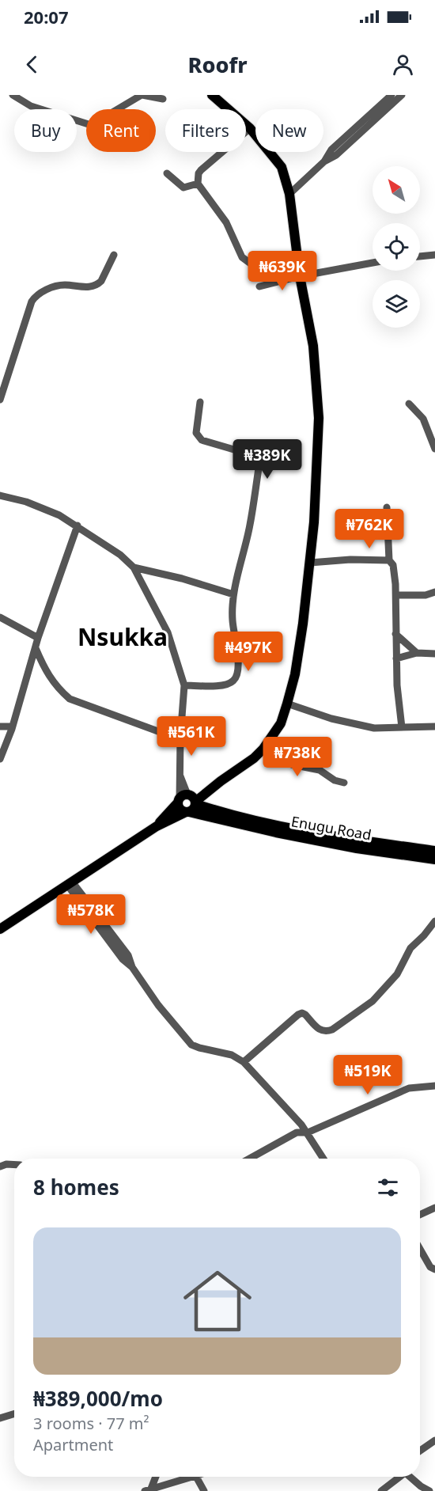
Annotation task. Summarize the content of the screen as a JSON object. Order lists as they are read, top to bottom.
{
  "streets": {
    "main road": ["Enugu Road"]
  },
  "districts": ["Nsukka"],
  "north": "top left",
  "page": {
    "status": "20:07",
    "header": "Roofr",
    "chip": [
      "Buy",
      "Rent",
      "Filters",
      "New"
    ],
    "price": [
      "₦639K",
      "₦389K",
      "₦762K",
      "₦497K",
      "₦561K",
      "₦738K",
      "₦578K",
      "₦519K"
    ],
    "heading": "8 homes",
    "list": [
      {
        "name": "₦389,000/mo",
        "note": "3 rooms · 77 m² · Apartment"
      }
    ]
  }
}
